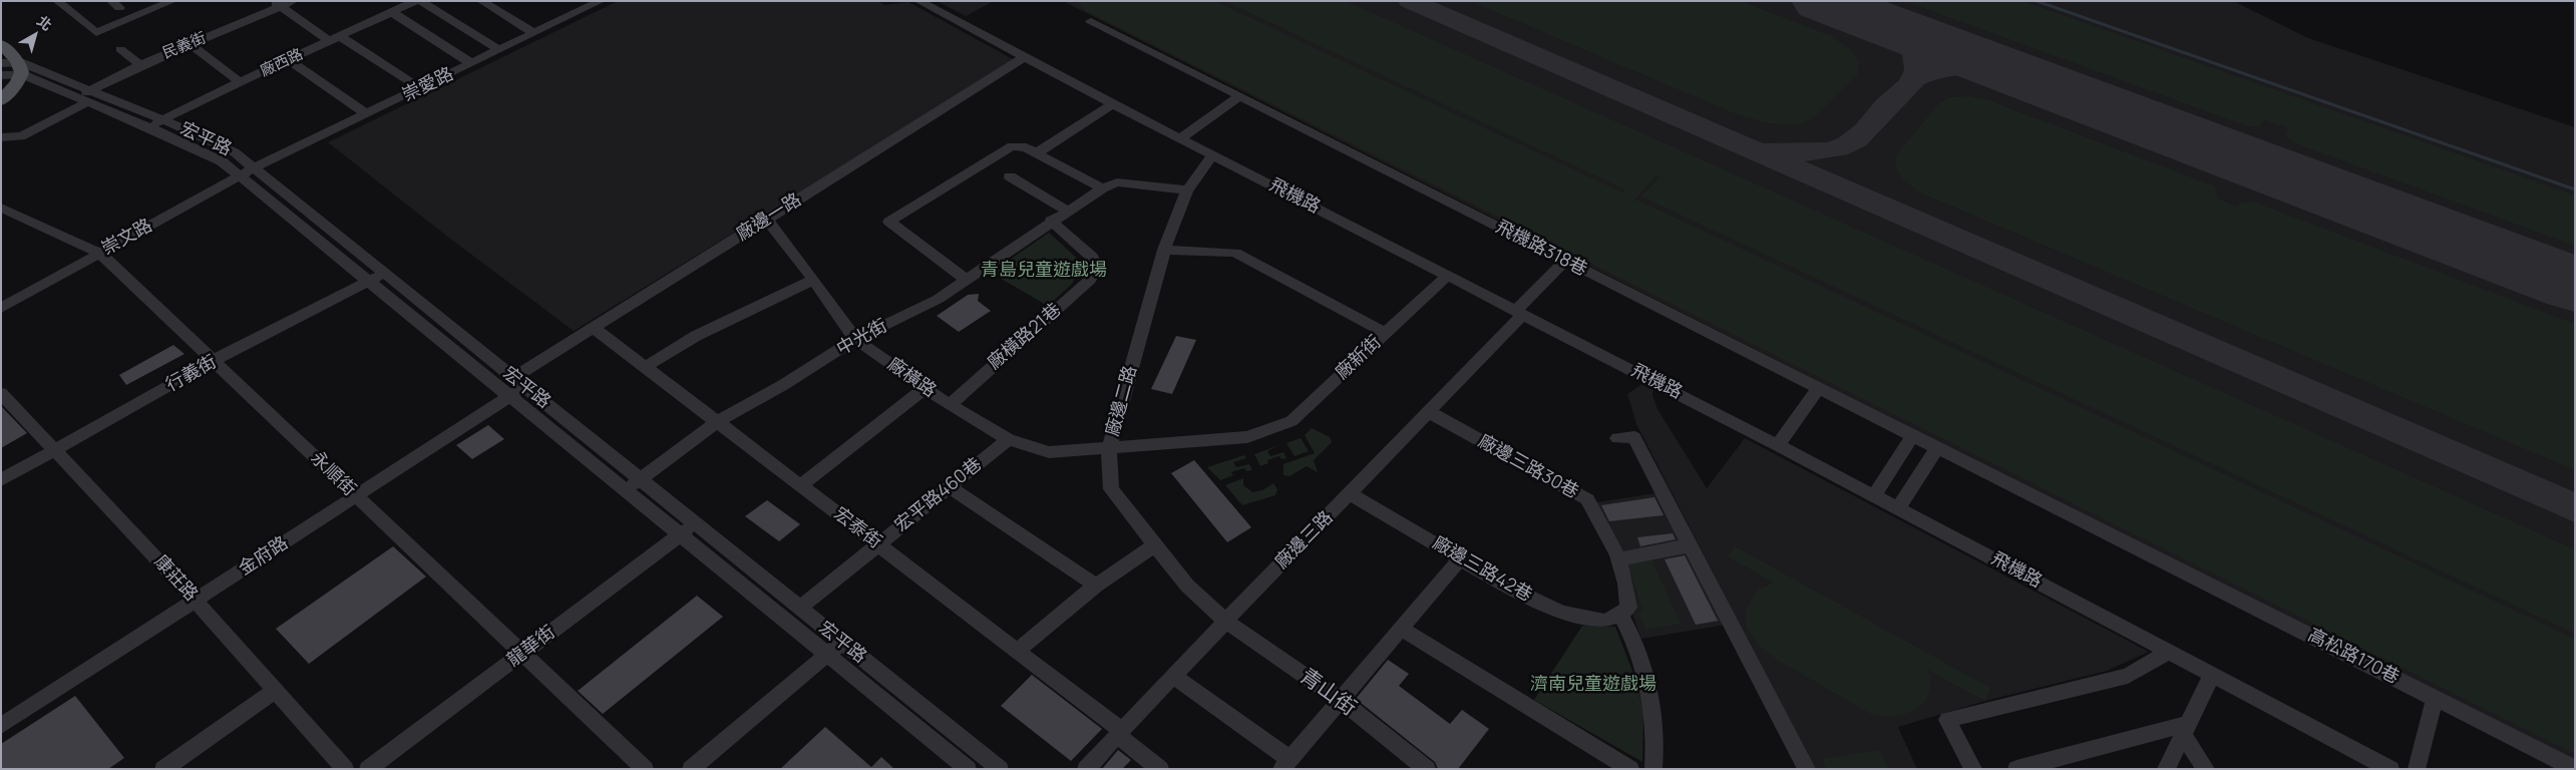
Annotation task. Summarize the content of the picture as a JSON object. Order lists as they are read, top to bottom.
{
  "streets": {
    "street": [
      "民義街",
      "廠西路",
      "崇愛路",
      "宏平路",
      "飛機路",
      "廠邊一路",
      "崇文路",
      "飛機路318巷",
      "廠橫路21巷",
      "中光街",
      "廠新街",
      "行義街",
      "廠橫路",
      "廠邊二路",
      "廠邊三路30巷",
      "永順街",
      "宏平路460巷",
      "宏泰街",
      "廠邊三路",
      "金府路",
      "廠邊三路42巷",
      "康莊路",
      "龍華街",
      "高松路170巷",
      "青山街"
    ]
  },
  "crossings": [
    ["民義街", "宏平路"],
    ["廠西路", "宏平路"],
    ["崇愛路", "宏平路"],
    ["崇愛路", "崇文路"],
    ["宏平路", "廠邊一路"],
    ["宏平路", "崇文路"],
    ["宏平路", "中光街"],
    ["宏平路", "行義街"],
    ["宏平路", "宏平路460巷"],
    ["宏平路", "金府路"],
    ["宏平路", "龍華街"],
    ["飛機路", "廠邊一路"],
    ["飛機路", "廠邊二路"],
    ["飛機路", "廠邊三路"],
    ["廠邊一路", "廠橫路"],
    ["廠邊一路", "宏泰街"],
    ["廠邊一路", "金府路"],
    ["崇文路", "永順街"],
    ["飛機路318巷", "廠邊三路"],
    ["飛機路318巷", "高松路170巷"],
    ["廠橫路21巷", "中光街"],
    ["廠橫路21巷", "廠橫路"],
    ["中光街", "廠橫路"],
    ["中光街", "宏泰街"],
    ["廠新街", "廠橫路"],
    ["廠新街", "廠邊二路"],
    ["行義街", "永順街"],
    ["行義街", "康莊路"],
    ["廠橫路", "廠邊二路"],
    ["廠橫路", "宏平路460巷"],
    ["廠邊二路", "廠邊三路"],
    ["廠邊二路", "青山街"],
    ["廠邊三路30巷", "廠邊三路"],
    ["廠邊三路30巷", "廠邊三路42巷"],
    ["永順街", "金府路"],
    ["永順街", "龍華街"],
    ["宏平路460巷", "宏泰街"],
    ["宏泰街", "廠邊三路"],
    ["廠邊三路", "廠邊三路42巷"],
    ["廠邊三路", "青山街"],
    ["金府路", "康莊路"]
  ],
  "parks": ["青島兒童遊戲場", "濟南兒童遊戲場"],
  "north": "top right"
}
